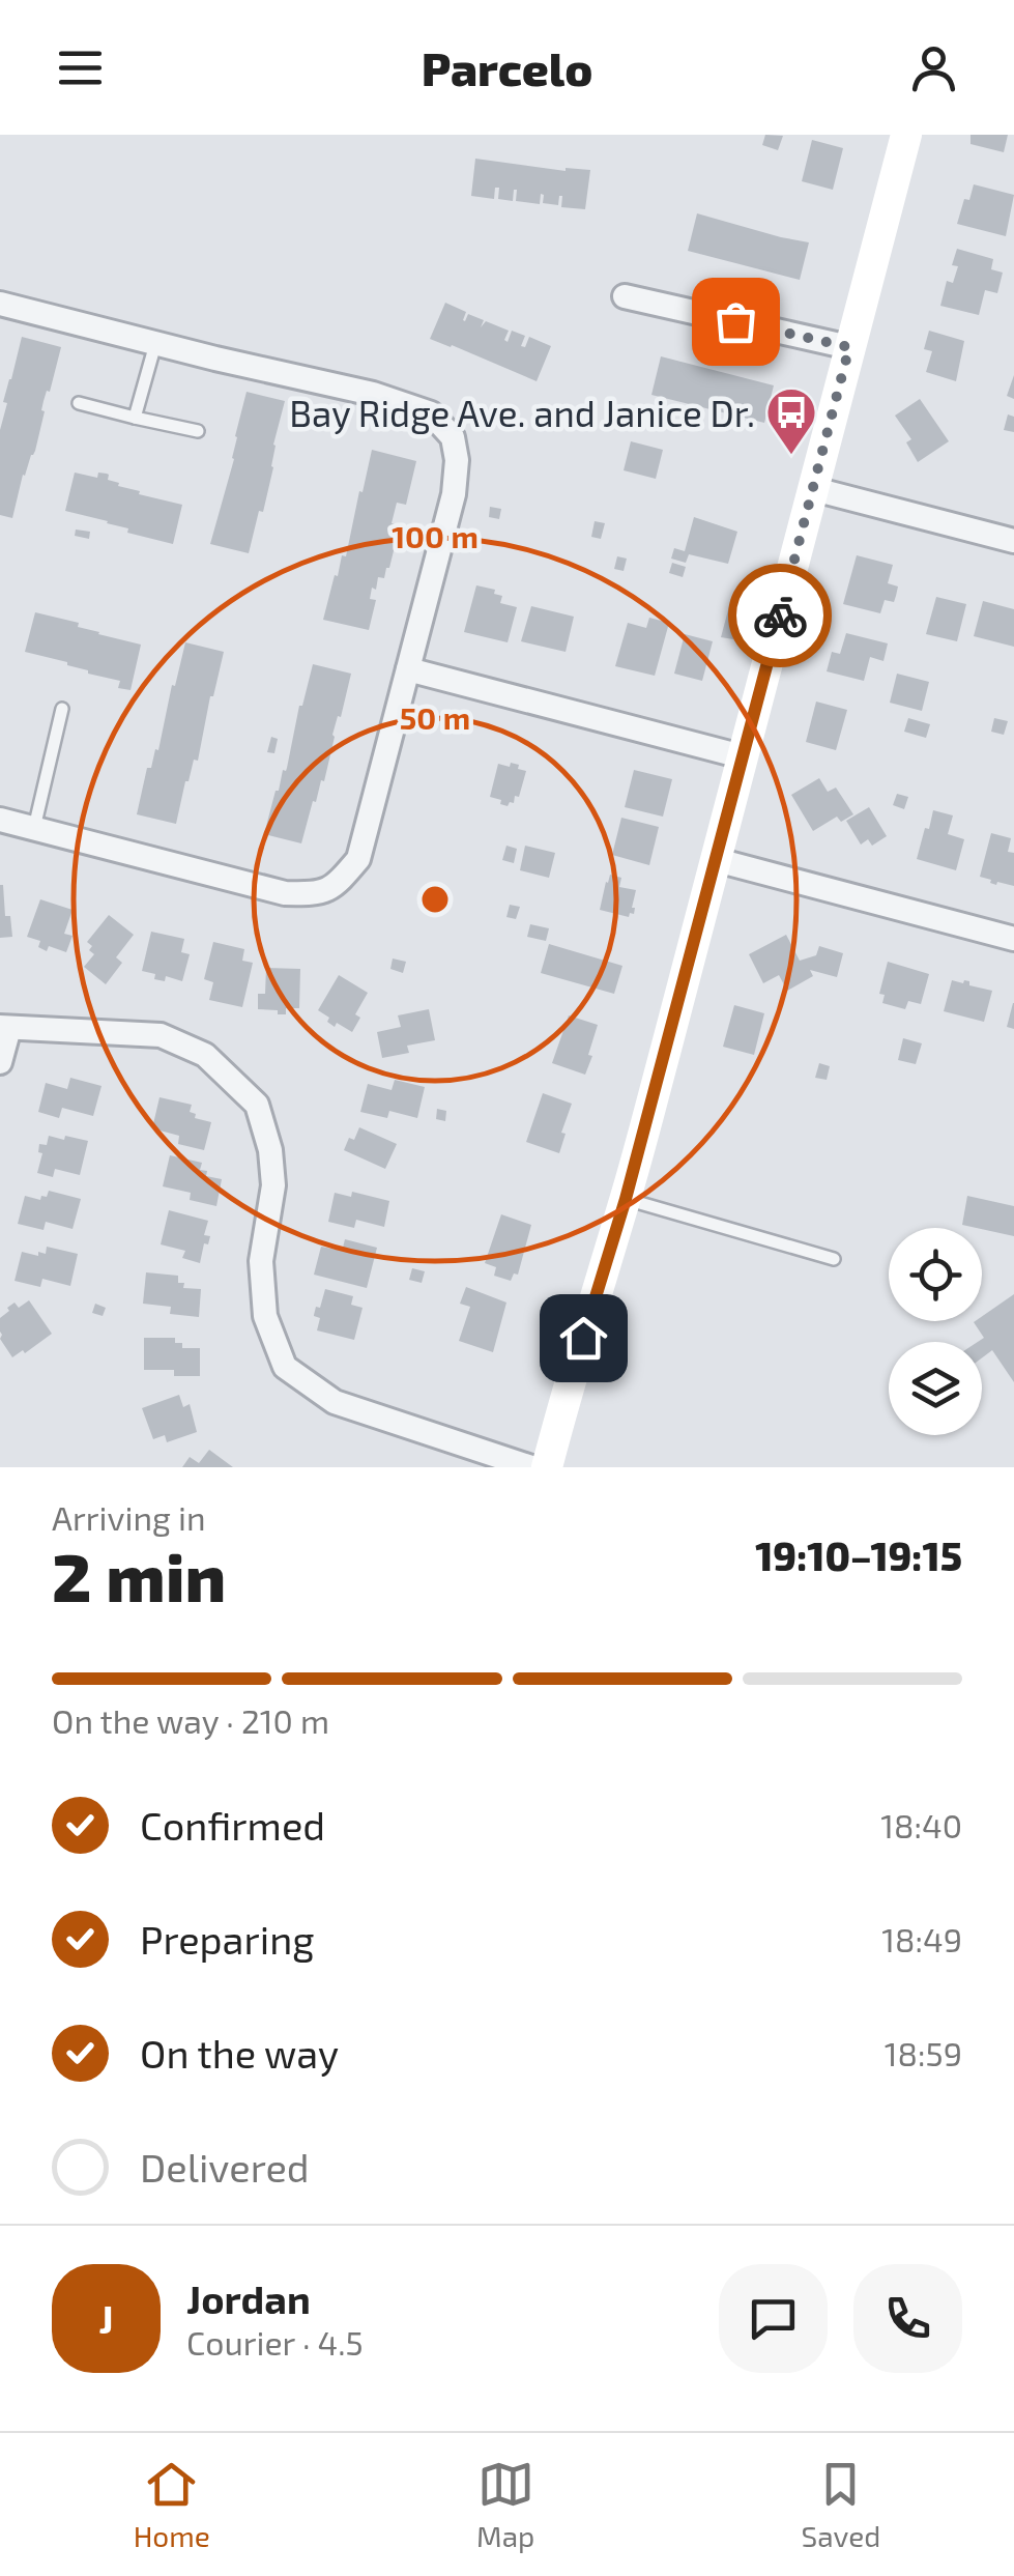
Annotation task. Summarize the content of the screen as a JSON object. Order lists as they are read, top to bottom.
{
  "places": {
    "bus stop": ["Bay Ridge Ave. and Janice Dr."]
  },
  "page": {
    "header": "Parcelo",
    "heading": ["2 min", "Arriving in", "19:10–19:15"],
    "panel": ["Jordan", "Courier · 4.5"],
    "bar": "On the way · 210 m",
    "list": [
      ["Confirmed", "18:40"],
      ["Preparing", "18:49"],
      ["On the way", "18:59"],
      "Delivered"
    ],
    "round": "J",
    "tabs": ["Home", "Map", "Saved"]
  },
  "rings": ["100 m", "50 m"]
}
